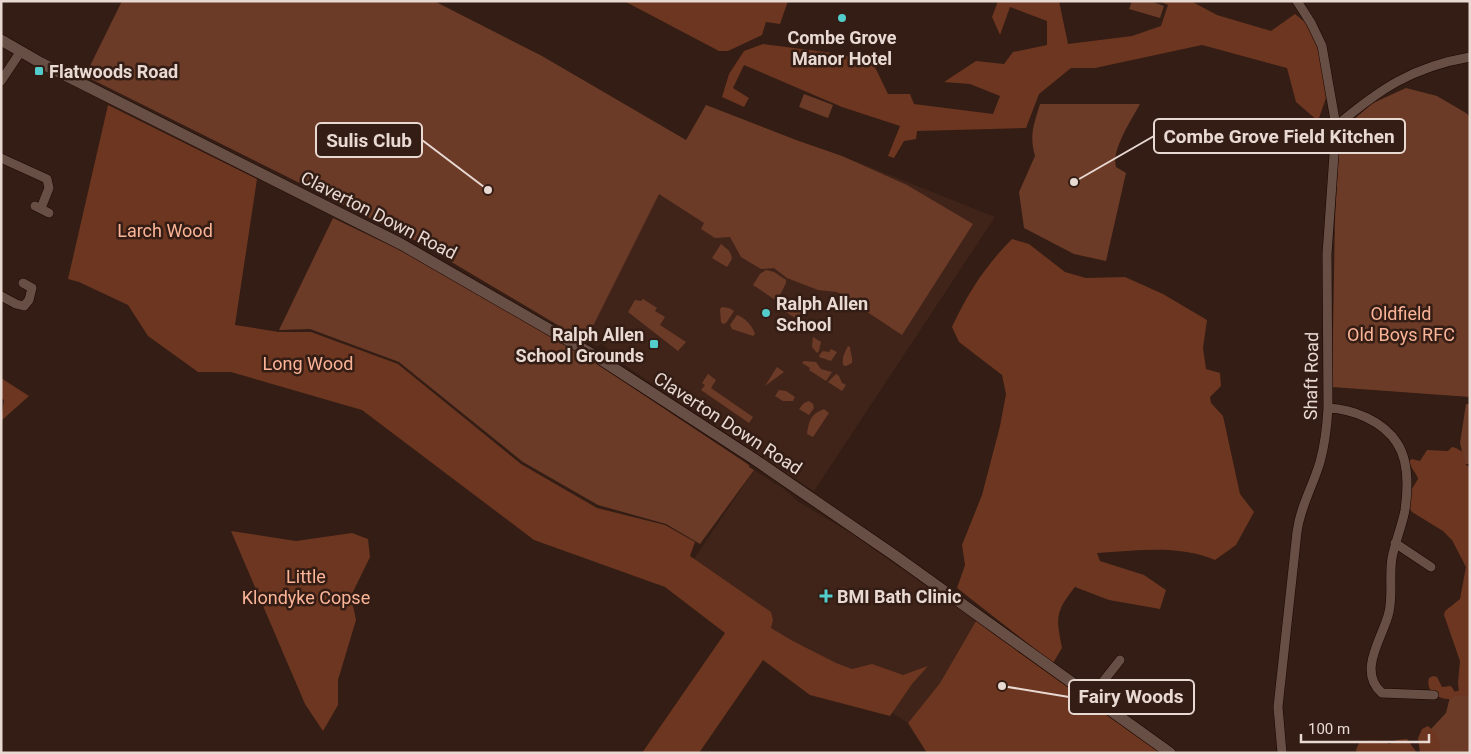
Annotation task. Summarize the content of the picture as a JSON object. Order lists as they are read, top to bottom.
{
  "streets": {
    "street": ["Claverton Down Road", "Shaft Road"]
  },
  "parks": [
    "Larch Wood",
    "Oldfield Old Boys RFC",
    "Long Wood",
    "Little Klondyke Copse"
  ],
  "places": {
    "other": [
      "Combe Grove Manor Hotel",
      "Combe Grove Field Kitchen",
      "Sulis Club",
      "Ralph Allen School",
      "Fairy Woods"
    ],
    "transit": ["Flatwoods Road", "Ralph Allen School Grounds"],
    "health": ["BMI Bath Clinic"]
  },
  "scale_bar": "100 m"
}
